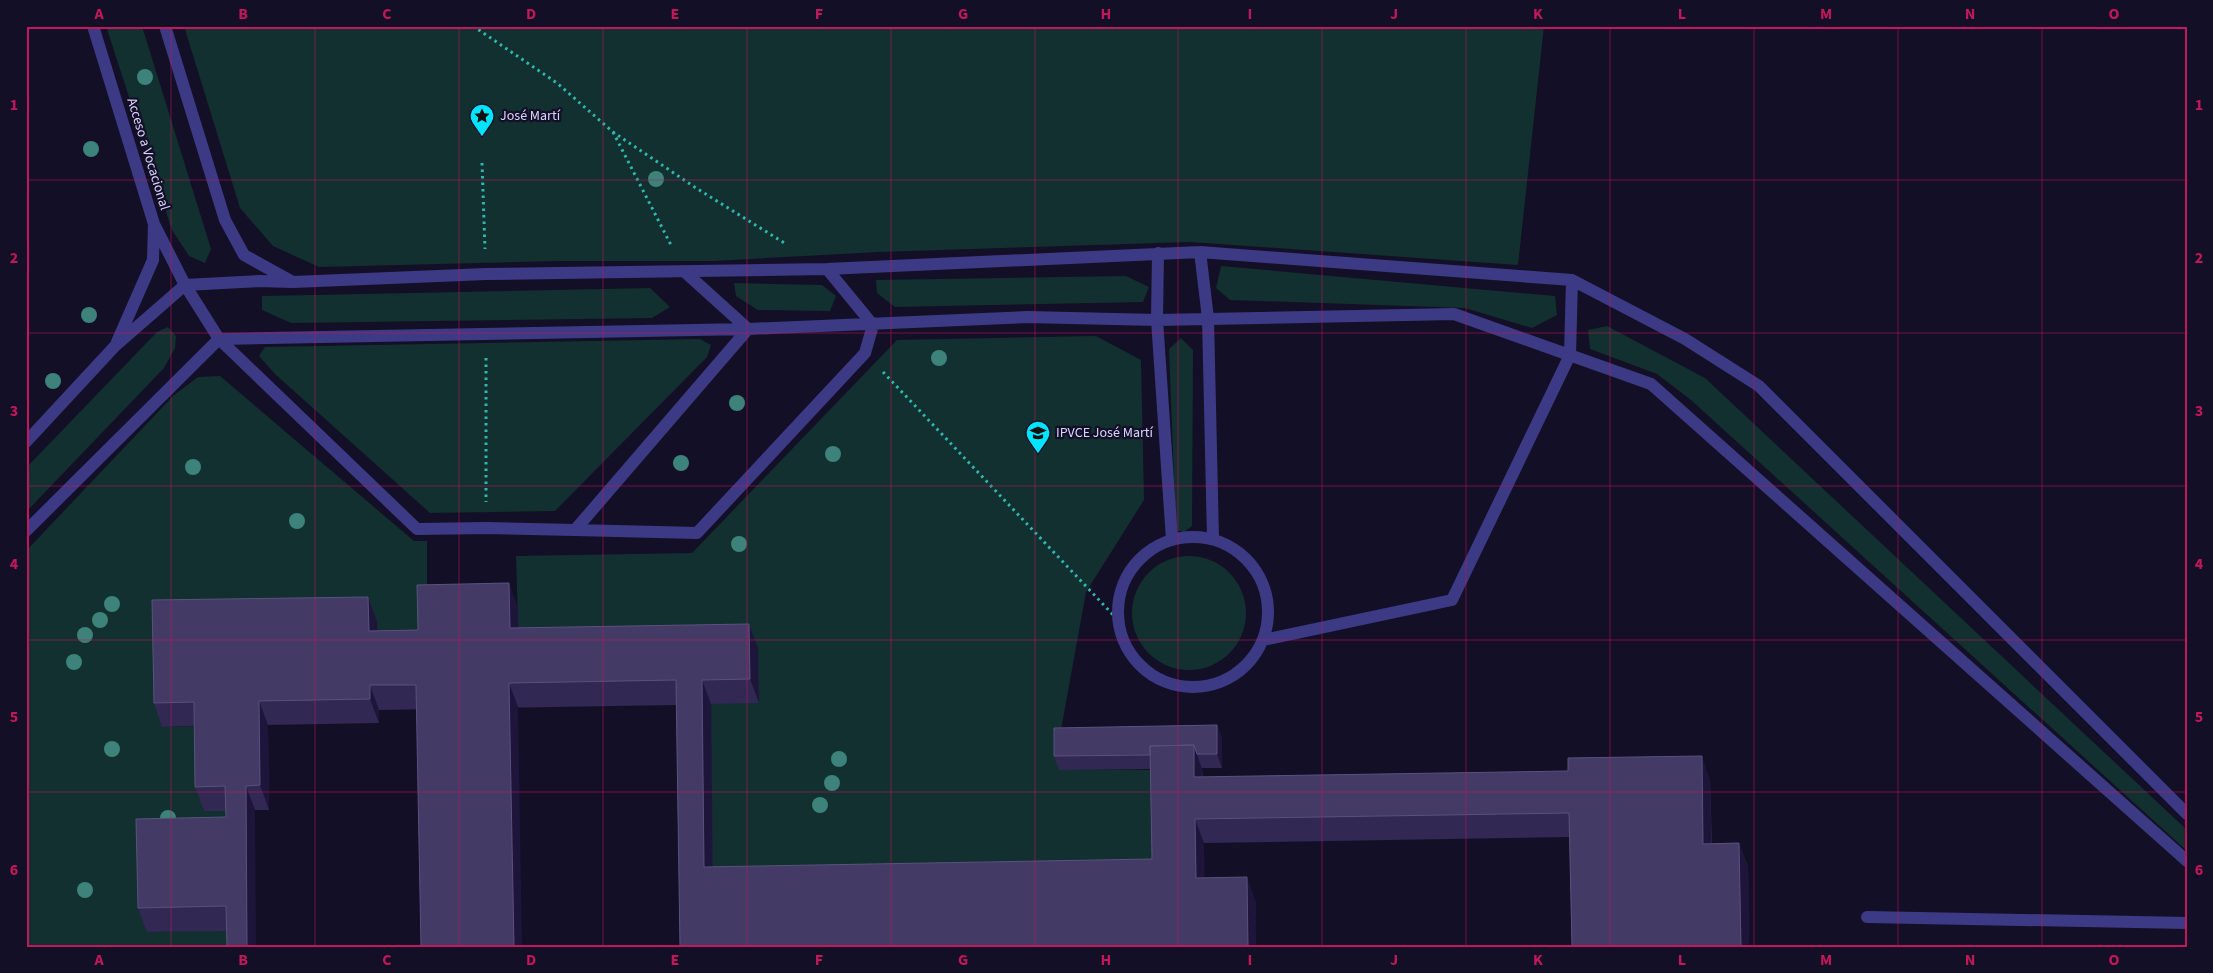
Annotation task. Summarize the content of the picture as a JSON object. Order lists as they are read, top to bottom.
{
  "streets": {
    "lane": ["Acceso a Vocacional"]
  },
  "places": {
    "place": ["José Martí"],
    "school or university": ["IPVCE José Martí"]
  },
  "grid": {
    "columns": [
      "A",
      "B",
      "C",
      "D",
      "E",
      "F",
      "G",
      "H",
      "I",
      "J",
      "K",
      "L",
      "M",
      "N",
      "O"
    ],
    "rows": [
      "1",
      "2",
      "3",
      "4",
      "5",
      "6"
    ]
  }
}
